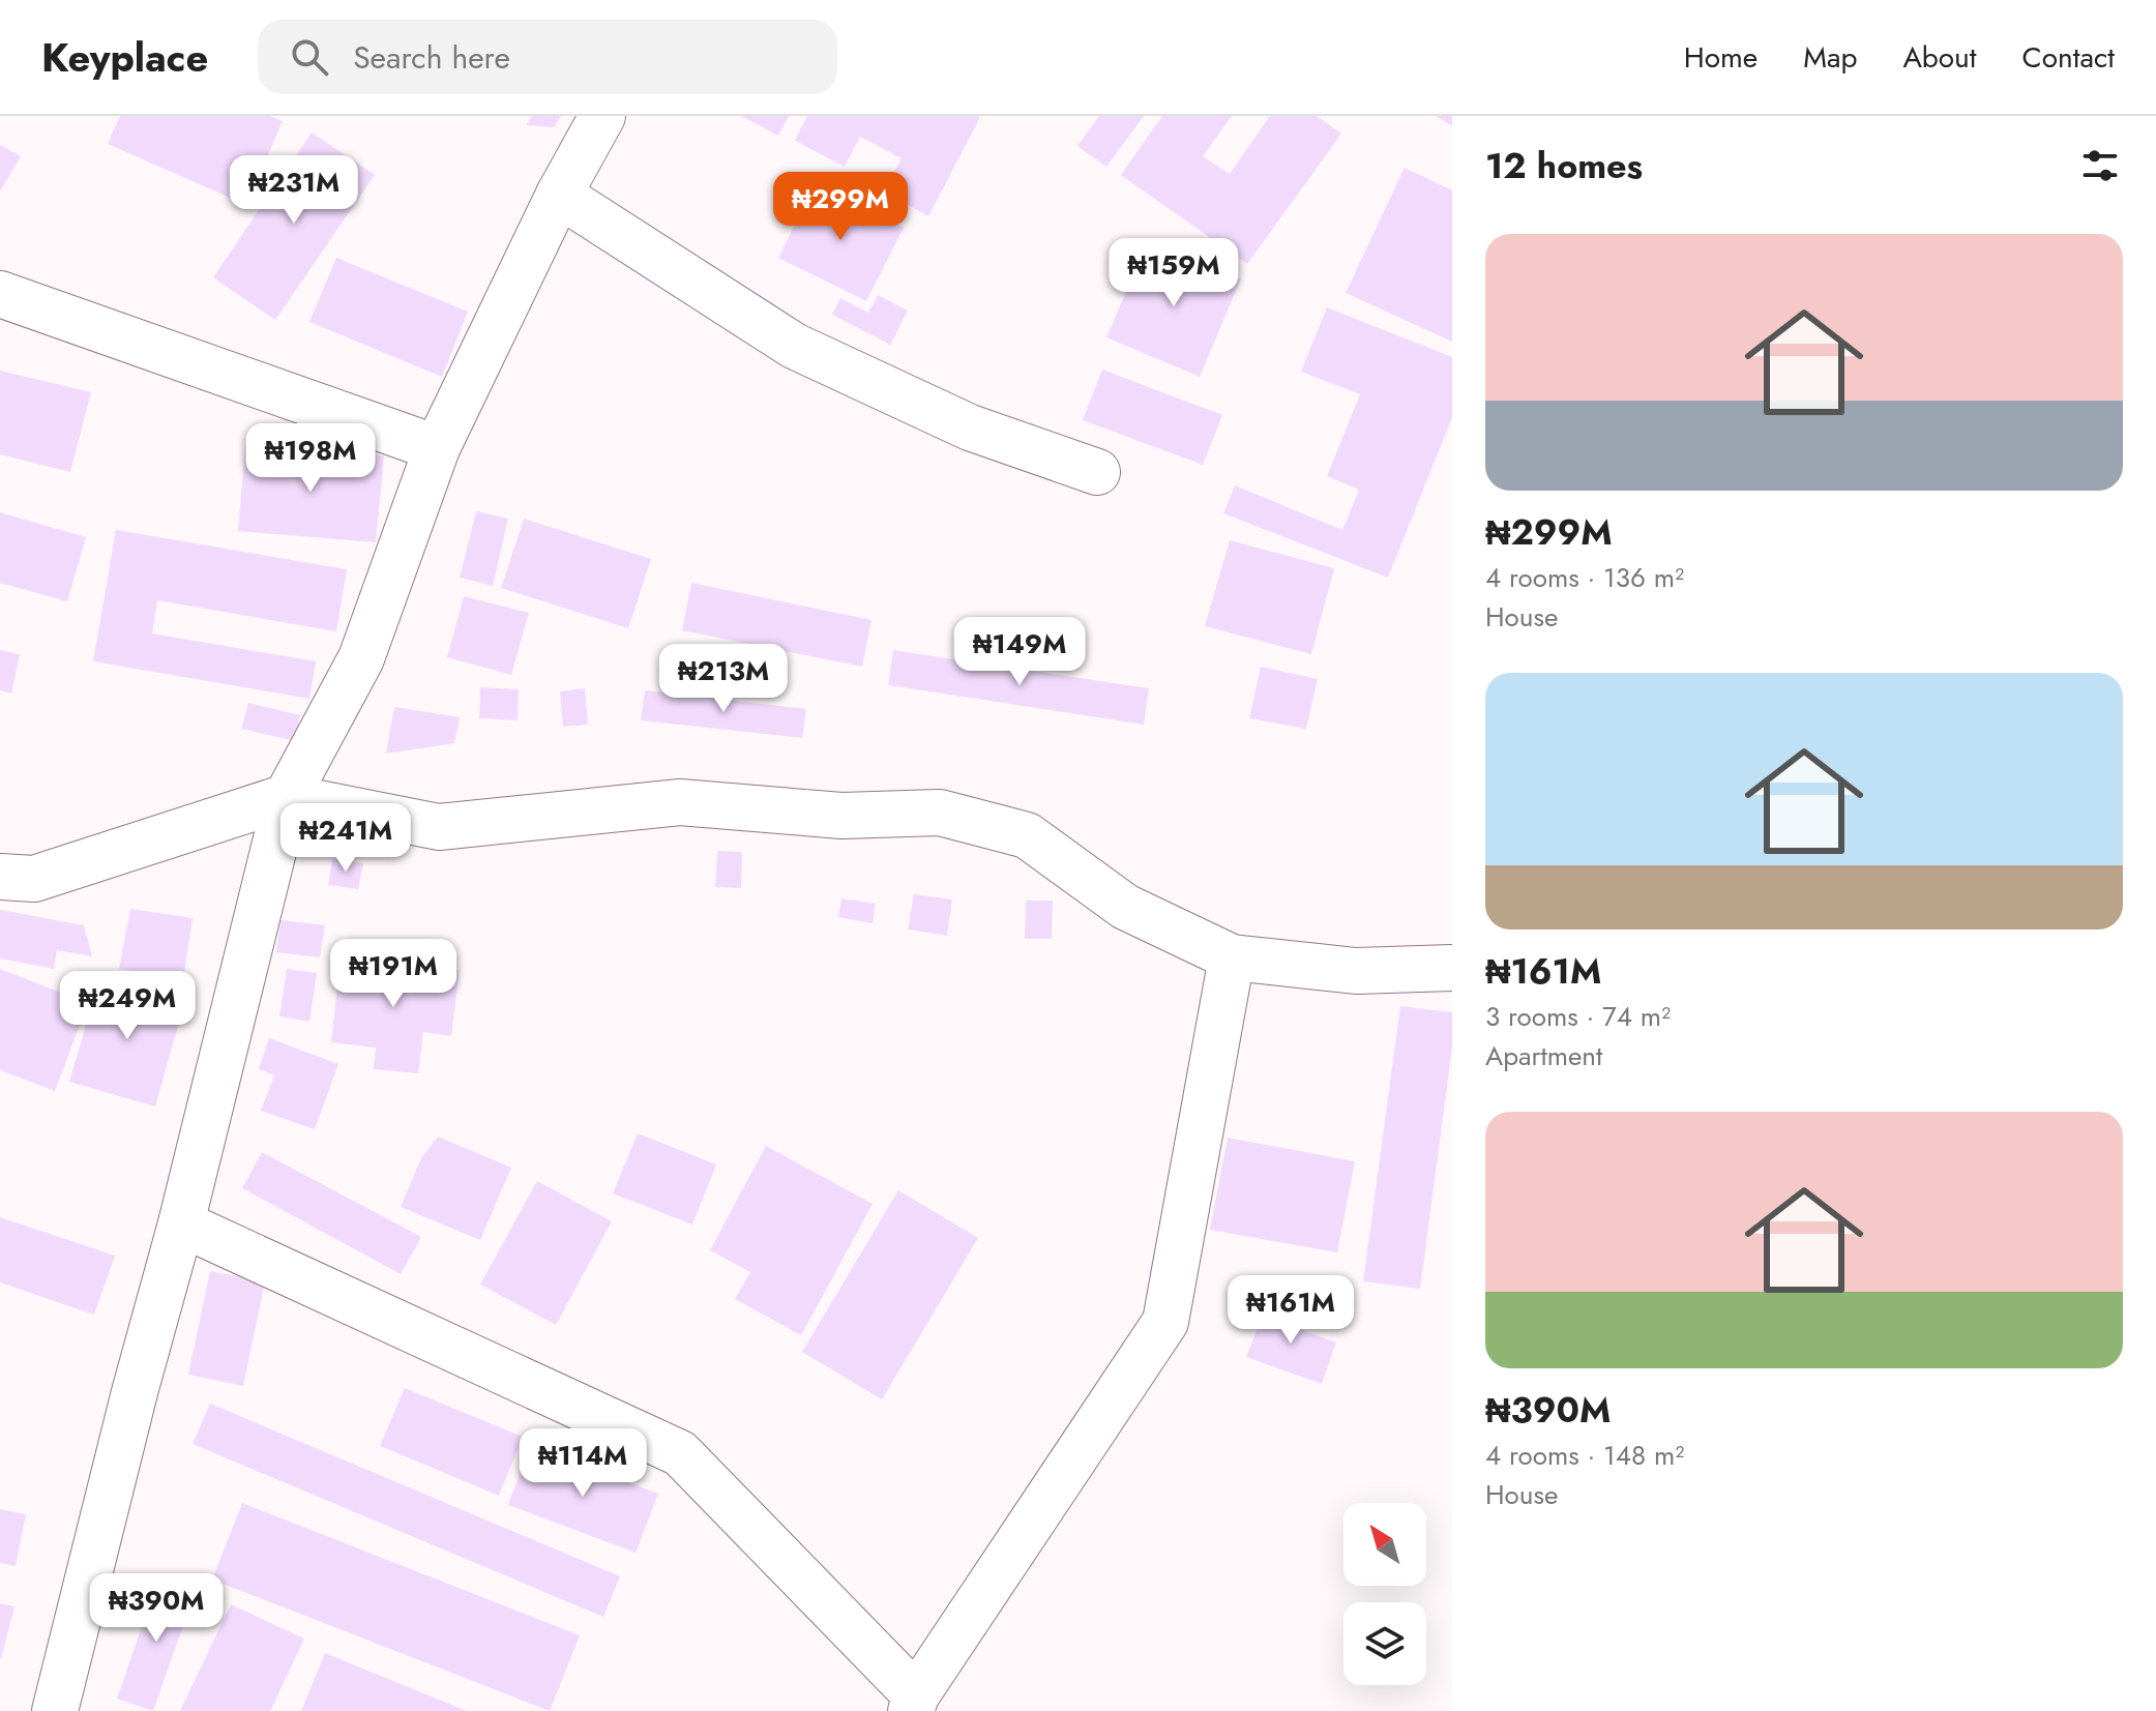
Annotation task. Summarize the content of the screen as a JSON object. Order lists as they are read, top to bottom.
{
  "north": "top left",
  "page": {
    "header": "Keyplace",
    "search": "Search here",
    "nav": [
      "Home",
      "Map",
      "About",
      "Contact"
    ],
    "heading": "12 homes",
    "price": [
      "₦231M",
      "₦299M",
      "₦159M",
      "₦198M",
      "₦149M",
      "₦213M",
      "₦241M",
      "₦191M",
      "₦249M",
      "₦161M",
      "₦114M",
      "₦390M"
    ],
    "list": [
      {
        "name": "₦299M",
        "note": "4 rooms · 136 m² · House"
      },
      {
        "name": "₦161M",
        "note": "3 rooms · 74 m² · Apartment"
      },
      {
        "name": "₦390M",
        "note": "4 rooms · 148 m² · House"
      }
    ]
  }
}
